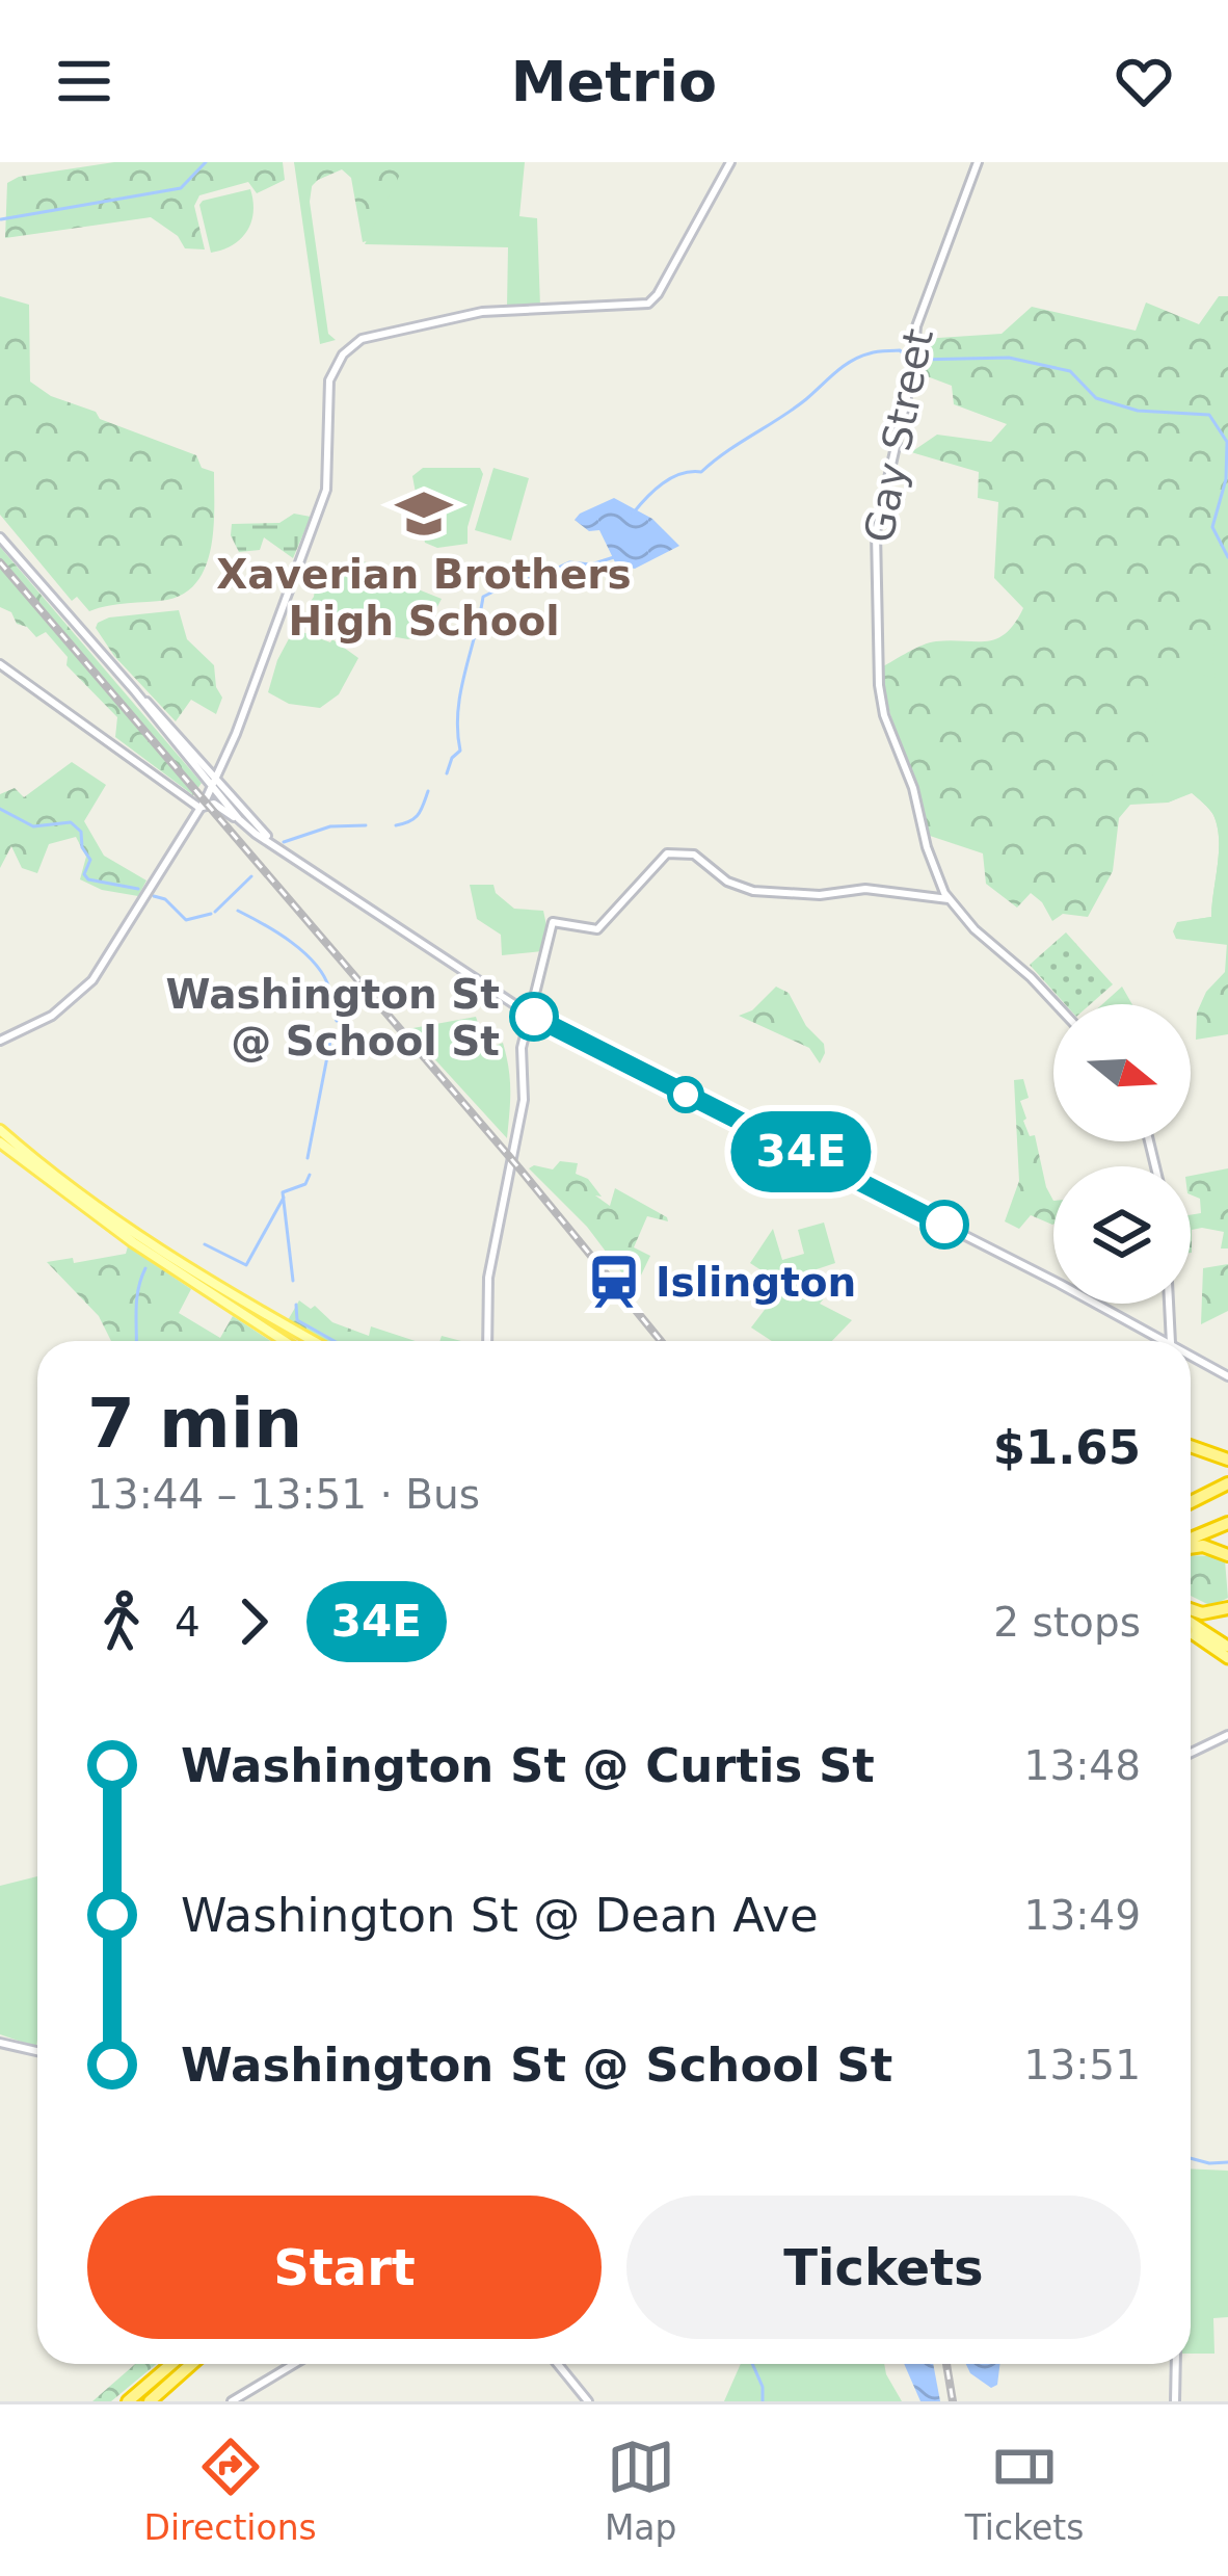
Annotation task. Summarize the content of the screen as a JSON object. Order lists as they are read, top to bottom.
{
  "streets": {
    "main road": ["Gay Street"]
  },
  "places": {
    "school or university": ["Xaverian Brothers High School"],
    "other": ["Washington St @ School St"],
    "station": ["Islington"]
  },
  "lines": ["bus line 34E"],
  "north": "right",
  "page": {
    "header": "Metrio",
    "on_map": "34E",
    "heading": ["7 min", "13:44 – 13:51 · Bus", "$1.65"],
    "legs": ["4", "34E", "2 stops"],
    "list": [
      {
        "name": "Washington St @ Curtis St",
        "value": "13:48"
      },
      {
        "name": "Washington St @ Dean Ave",
        "value": "13:49"
      },
      {
        "name": "Washington St @ School St",
        "value": "13:51"
      }
    ],
    "buttons": ["Start", "Tickets"],
    "tabs": ["Directions", "Map", "Tickets"]
  }
}
